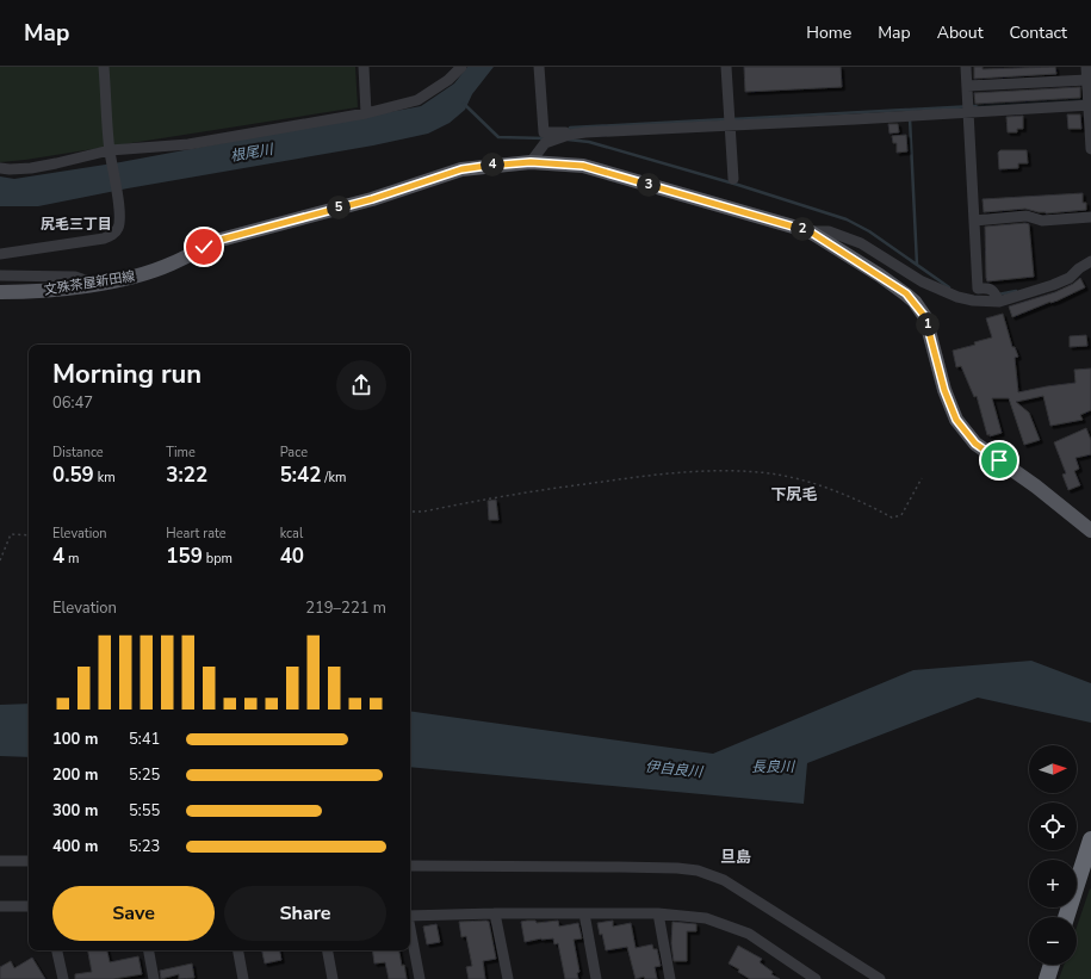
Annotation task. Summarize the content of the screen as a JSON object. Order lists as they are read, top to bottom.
{
  "streets": {
    "main road": ["文殊茶屋新田線"]
  },
  "districts": ["尻毛三丁目", "下尻毛", "旦島"],
  "water": ["根尾川", "長良川", "伊自良川"],
  "north": "right",
  "page": {
    "header": "Map",
    "nav": [
      "Home",
      "Map",
      "About",
      "Contact"
    ],
    "pins": [
      "4",
      "3",
      "5",
      "2",
      "1"
    ],
    "heading": ["Morning run", "06:47"],
    "stats": [
      ["Distance", "0.59 km"],
      ["Time", "3:22"],
      ["Pace", "5:42 /km"],
      ["Elevation", "4 m"],
      ["Heart rate", "159 bpm"],
      ["kcal", "40"]
    ],
    "chart": ["Elevation", "219–221 m"],
    "list": [
      {
        "name": "100 m",
        "note": "5:41"
      },
      {
        "name": "200 m",
        "note": "5:25"
      },
      {
        "name": "300 m",
        "note": "5:55"
      },
      {
        "name": "400 m",
        "note": "5:23"
      }
    ],
    "map_buttons": ["+", "−"],
    "buttons": ["Save", "Share"]
  }
}
